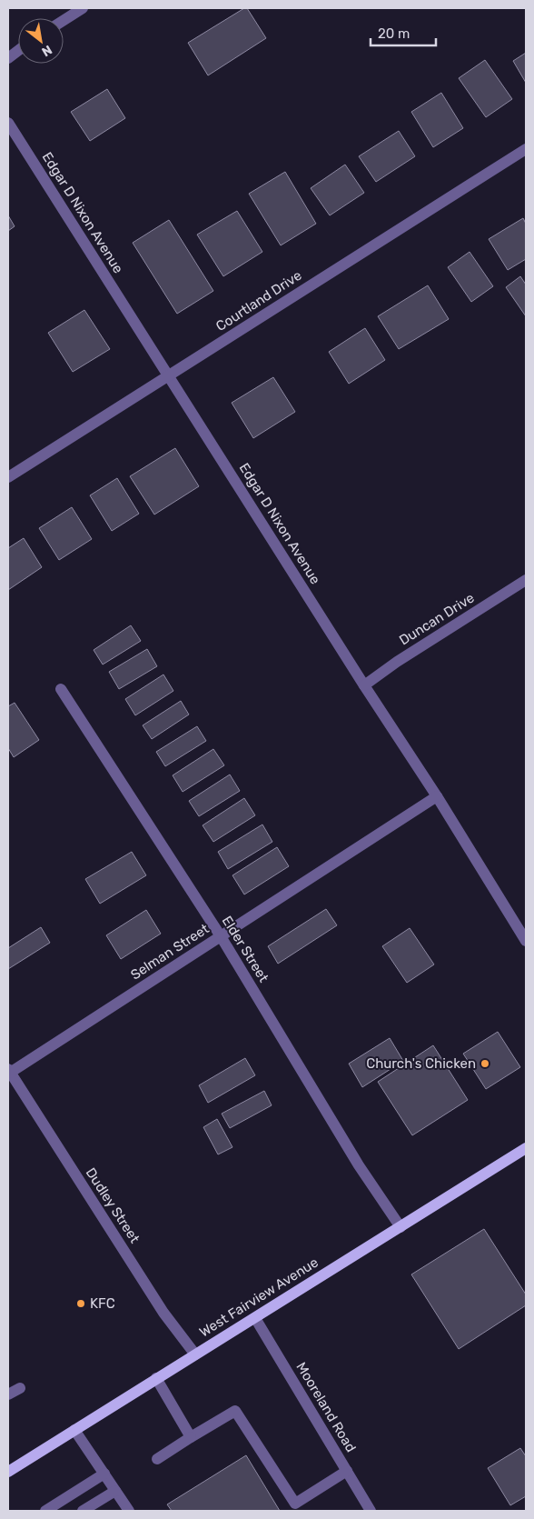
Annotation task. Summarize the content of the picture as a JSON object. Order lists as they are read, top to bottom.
{
  "streets": {
    "main road": ["West Fairview Avenue"],
    "street": [
      "Edgar D Nixon Avenue",
      "Courtland Drive",
      "Duncan Drive",
      "Elder Street",
      "Selman Street",
      "Dudley Street",
      "Mooreland Road"
    ]
  },
  "crossings": [
    ["Edgar D Nixon Avenue", "Courtland Drive"],
    ["Edgar D Nixon Avenue", "Duncan Drive"],
    ["Edgar D Nixon Avenue", "Selman Street"],
    ["Elder Street", "Selman Street"],
    ["Elder Street", "West Fairview Avenue"],
    ["Selman Street", "Dudley Street"],
    ["Dudley Street", "West Fairview Avenue"],
    ["West Fairview Avenue", "Mooreland Road"]
  ],
  "places": ["Church's Chicken", "KFC"],
  "scale_bar": "20 m",
  "north": "bottom right"
}
